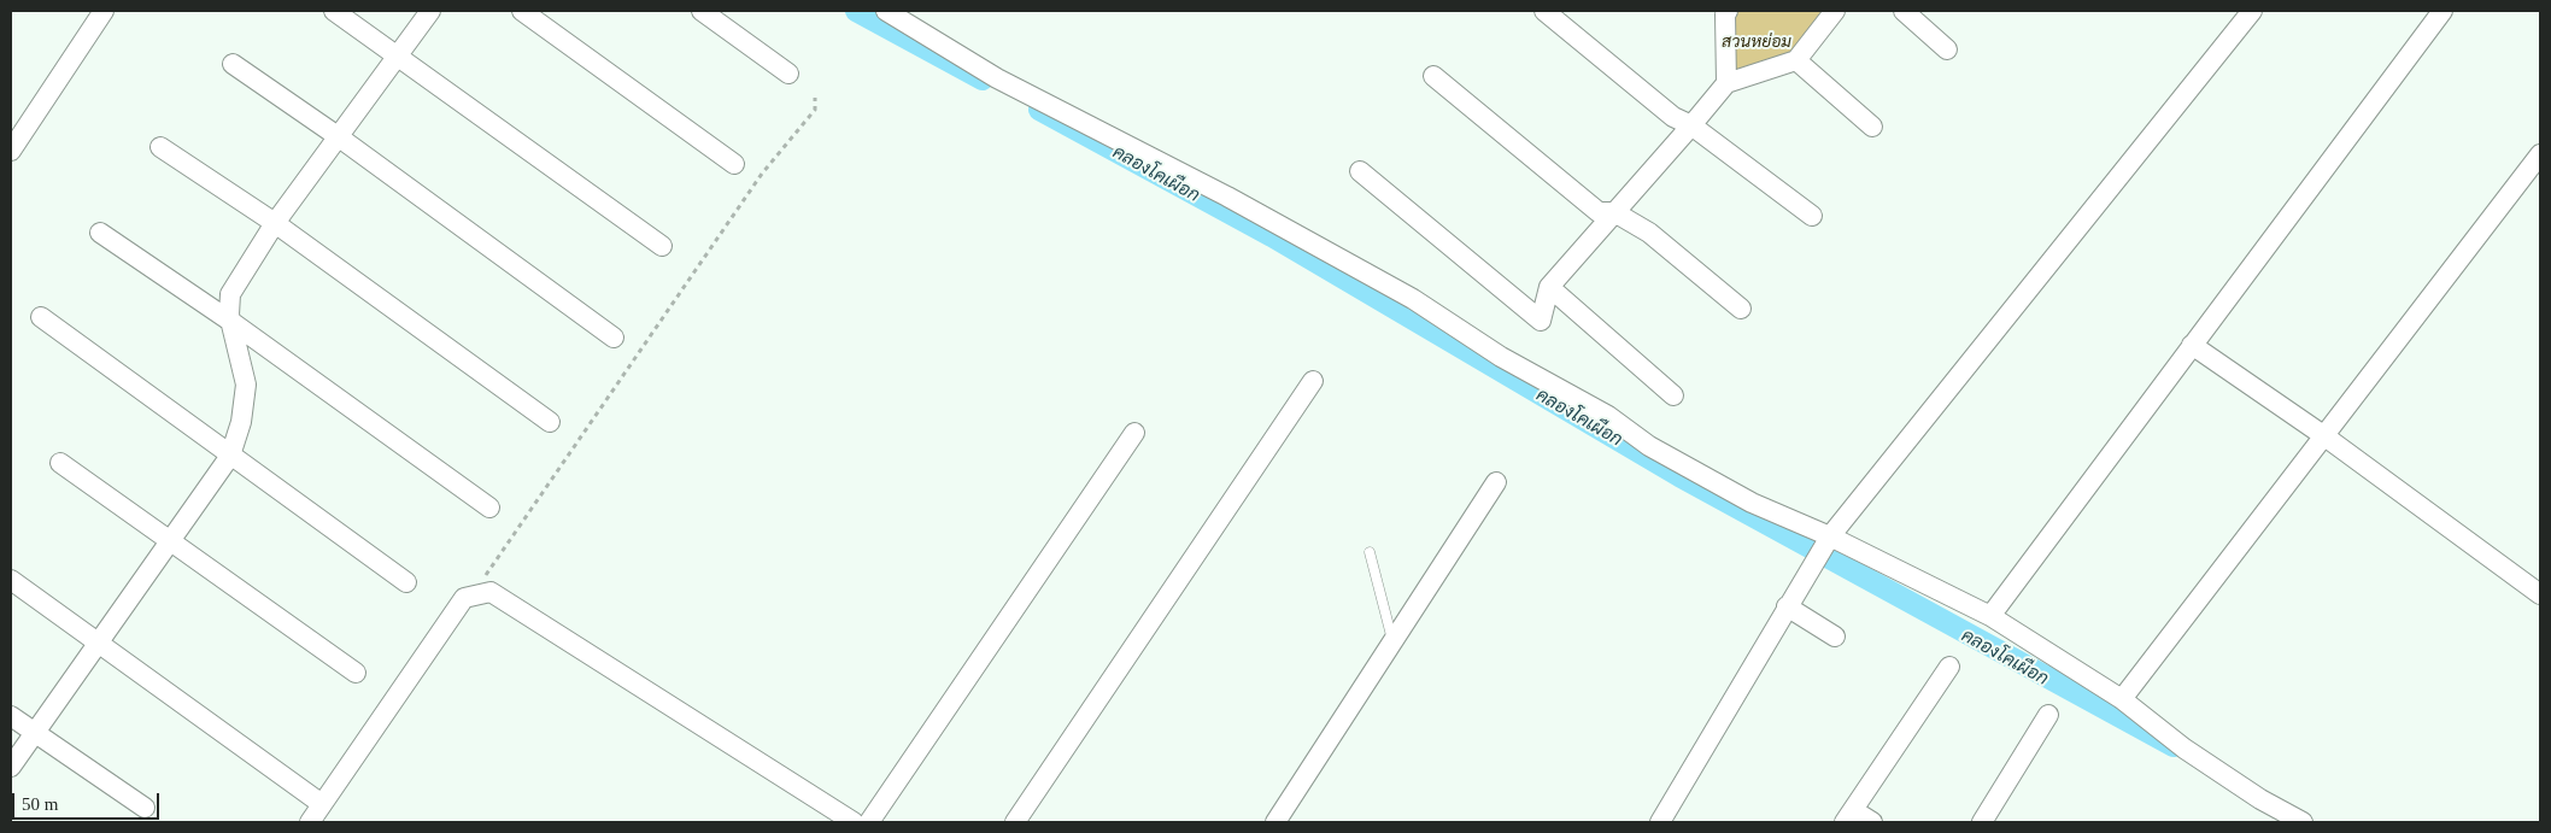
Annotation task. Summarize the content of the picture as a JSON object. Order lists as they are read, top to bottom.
{
  "water": ["คลองโคเผือก"],
  "parks": ["สวนหย่อม"],
  "scale_bar": "50 m"
}
